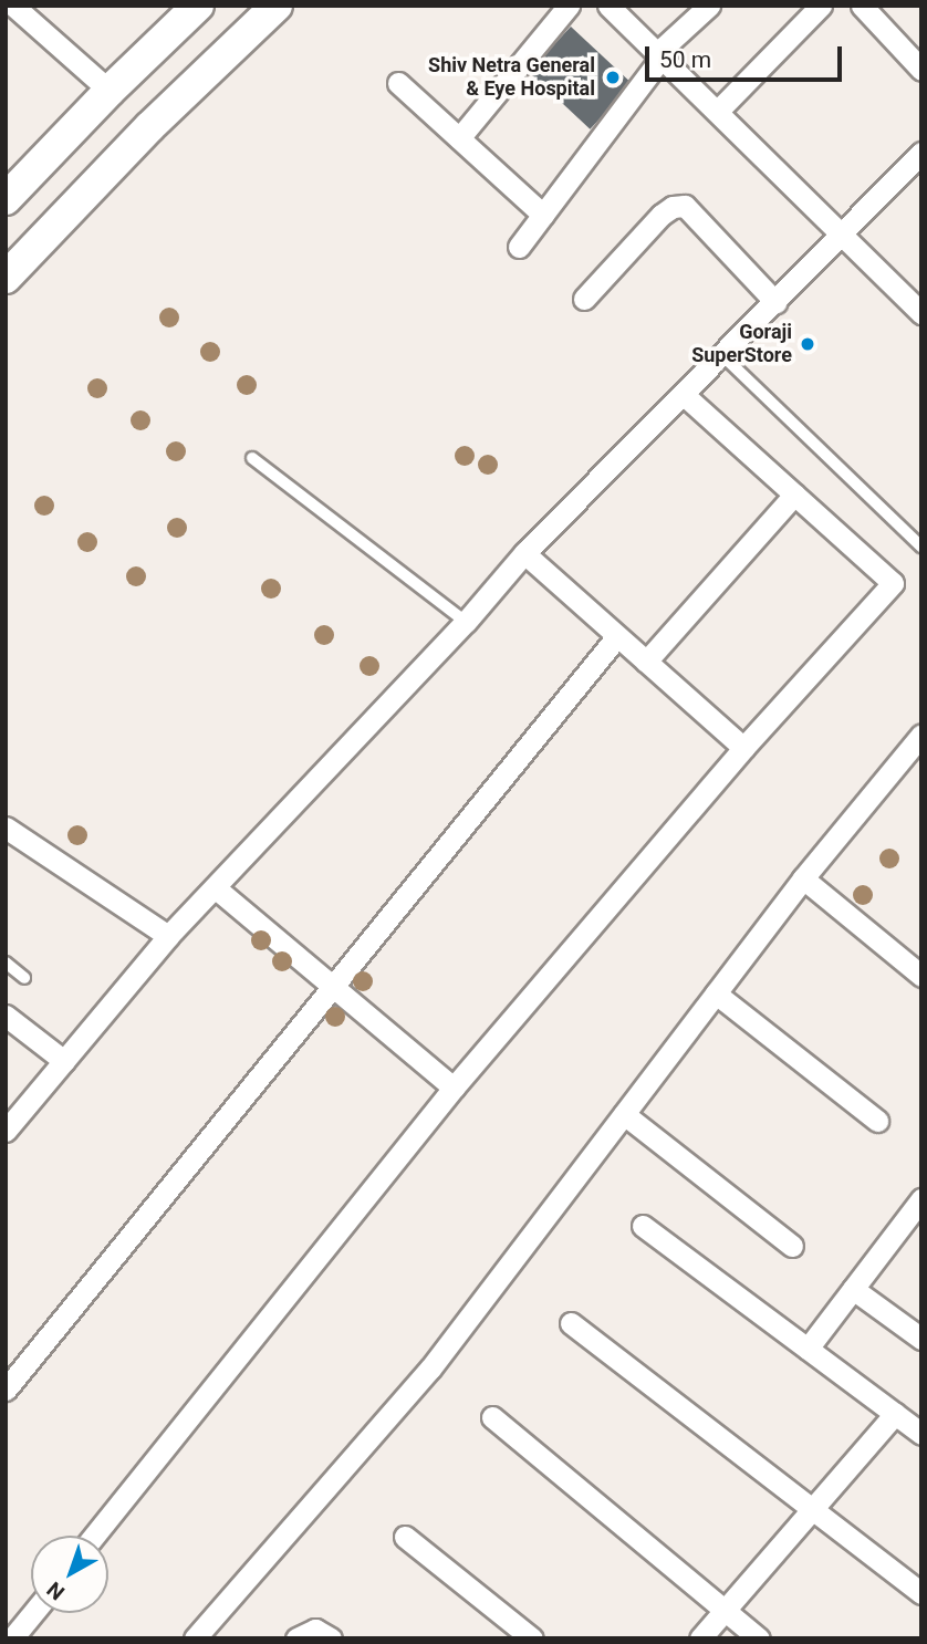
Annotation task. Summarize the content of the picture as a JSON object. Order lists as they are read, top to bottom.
{
  "places": ["Shiv Netra General & Eye Hospital", "Goraji SuperStore"],
  "scale_bar": "50 m",
  "north": "bottom left"
}
